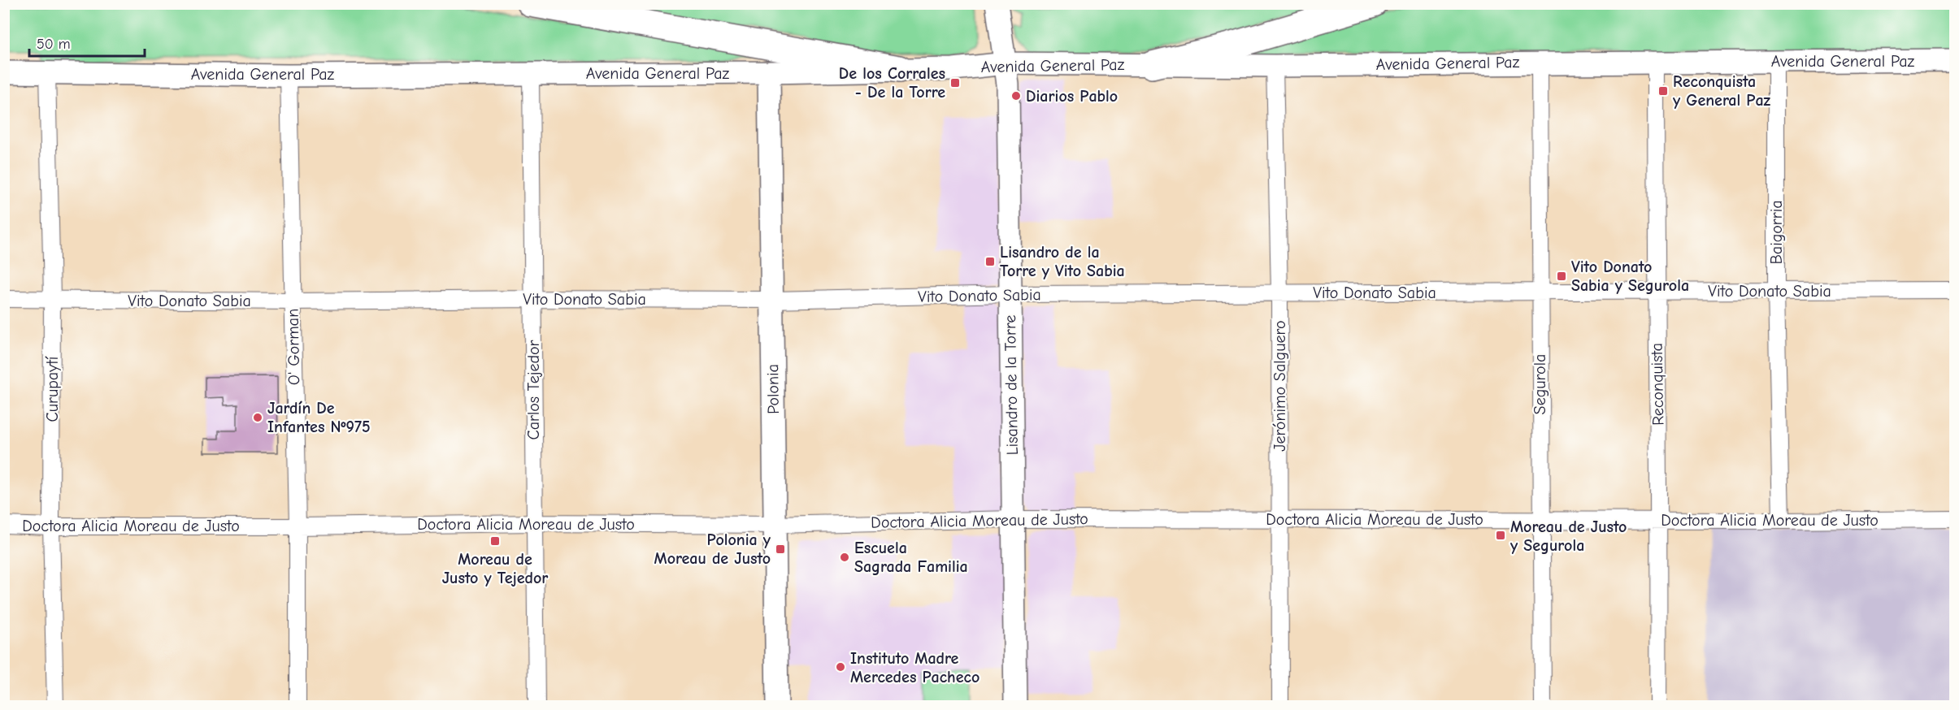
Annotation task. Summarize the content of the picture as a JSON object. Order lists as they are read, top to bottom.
{
  "streets": {
    "street": [
      "Avenida General Paz",
      "Baigorria",
      "Vito Donato Sabia",
      "O' Gorman",
      "Segurola",
      "Reconquista",
      "Lisandro de la Torre",
      "Jerónimo Salguero",
      "Curupaytí",
      "Polonia",
      "Carlos Tejedor",
      "Doctora Alicia Moreau de Justo"
    ]
  },
  "crossings": [
    ["Avenida General Paz", "Baigorria"],
    ["Avenida General Paz", "O' Gorman"],
    ["Avenida General Paz", "Segurola"],
    ["Avenida General Paz", "Reconquista"],
    ["Avenida General Paz", "Lisandro de la Torre"],
    ["Avenida General Paz", "Jerónimo Salguero"],
    ["Avenida General Paz", "Curupaytí"],
    ["Avenida General Paz", "Polonia"],
    ["Avenida General Paz", "Carlos Tejedor"],
    ["Baigorria", "Vito Donato Sabia"],
    ["Baigorria", "Doctora Alicia Moreau de Justo"],
    ["Vito Donato Sabia", "O' Gorman"],
    ["Vito Donato Sabia", "Segurola"],
    ["Vito Donato Sabia", "Reconquista"],
    ["Vito Donato Sabia", "Lisandro de la Torre"],
    ["Vito Donato Sabia", "Jerónimo Salguero"],
    ["Vito Donato Sabia", "Curupaytí"],
    ["Vito Donato Sabia", "Polonia"],
    ["Vito Donato Sabia", "Carlos Tejedor"],
    ["O' Gorman", "Doctora Alicia Moreau de Justo"],
    ["Segurola", "Doctora Alicia Moreau de Justo"],
    ["Reconquista", "Doctora Alicia Moreau de Justo"],
    ["Lisandro de la Torre", "Doctora Alicia Moreau de Justo"],
    ["Jerónimo Salguero", "Doctora Alicia Moreau de Justo"],
    ["Curupaytí", "Doctora Alicia Moreau de Justo"],
    ["Polonia", "Doctora Alicia Moreau de Justo"],
    ["Carlos Tejedor", "Doctora Alicia Moreau de Justo"]
  ],
  "places": {
    "transit": [
      "De los Corrales - De la Torre",
      "Reconquista y General Paz",
      "Lisandro de la Torre y Vito Sabia",
      "Vito Donato Sabia y Segurola",
      "Moreau de Justo y Segurola",
      "Moreau de Justo y Tejedor",
      "Polonia y Moreau de Justo"
    ],
    "other": [
      "Diarios Pablo",
      "Jardín De Infantes Nº975",
      "Escuela Sagrada Familia",
      "Instituto Madre Mercedes Pacheco"
    ]
  },
  "scale_bar": "50 m"
}
